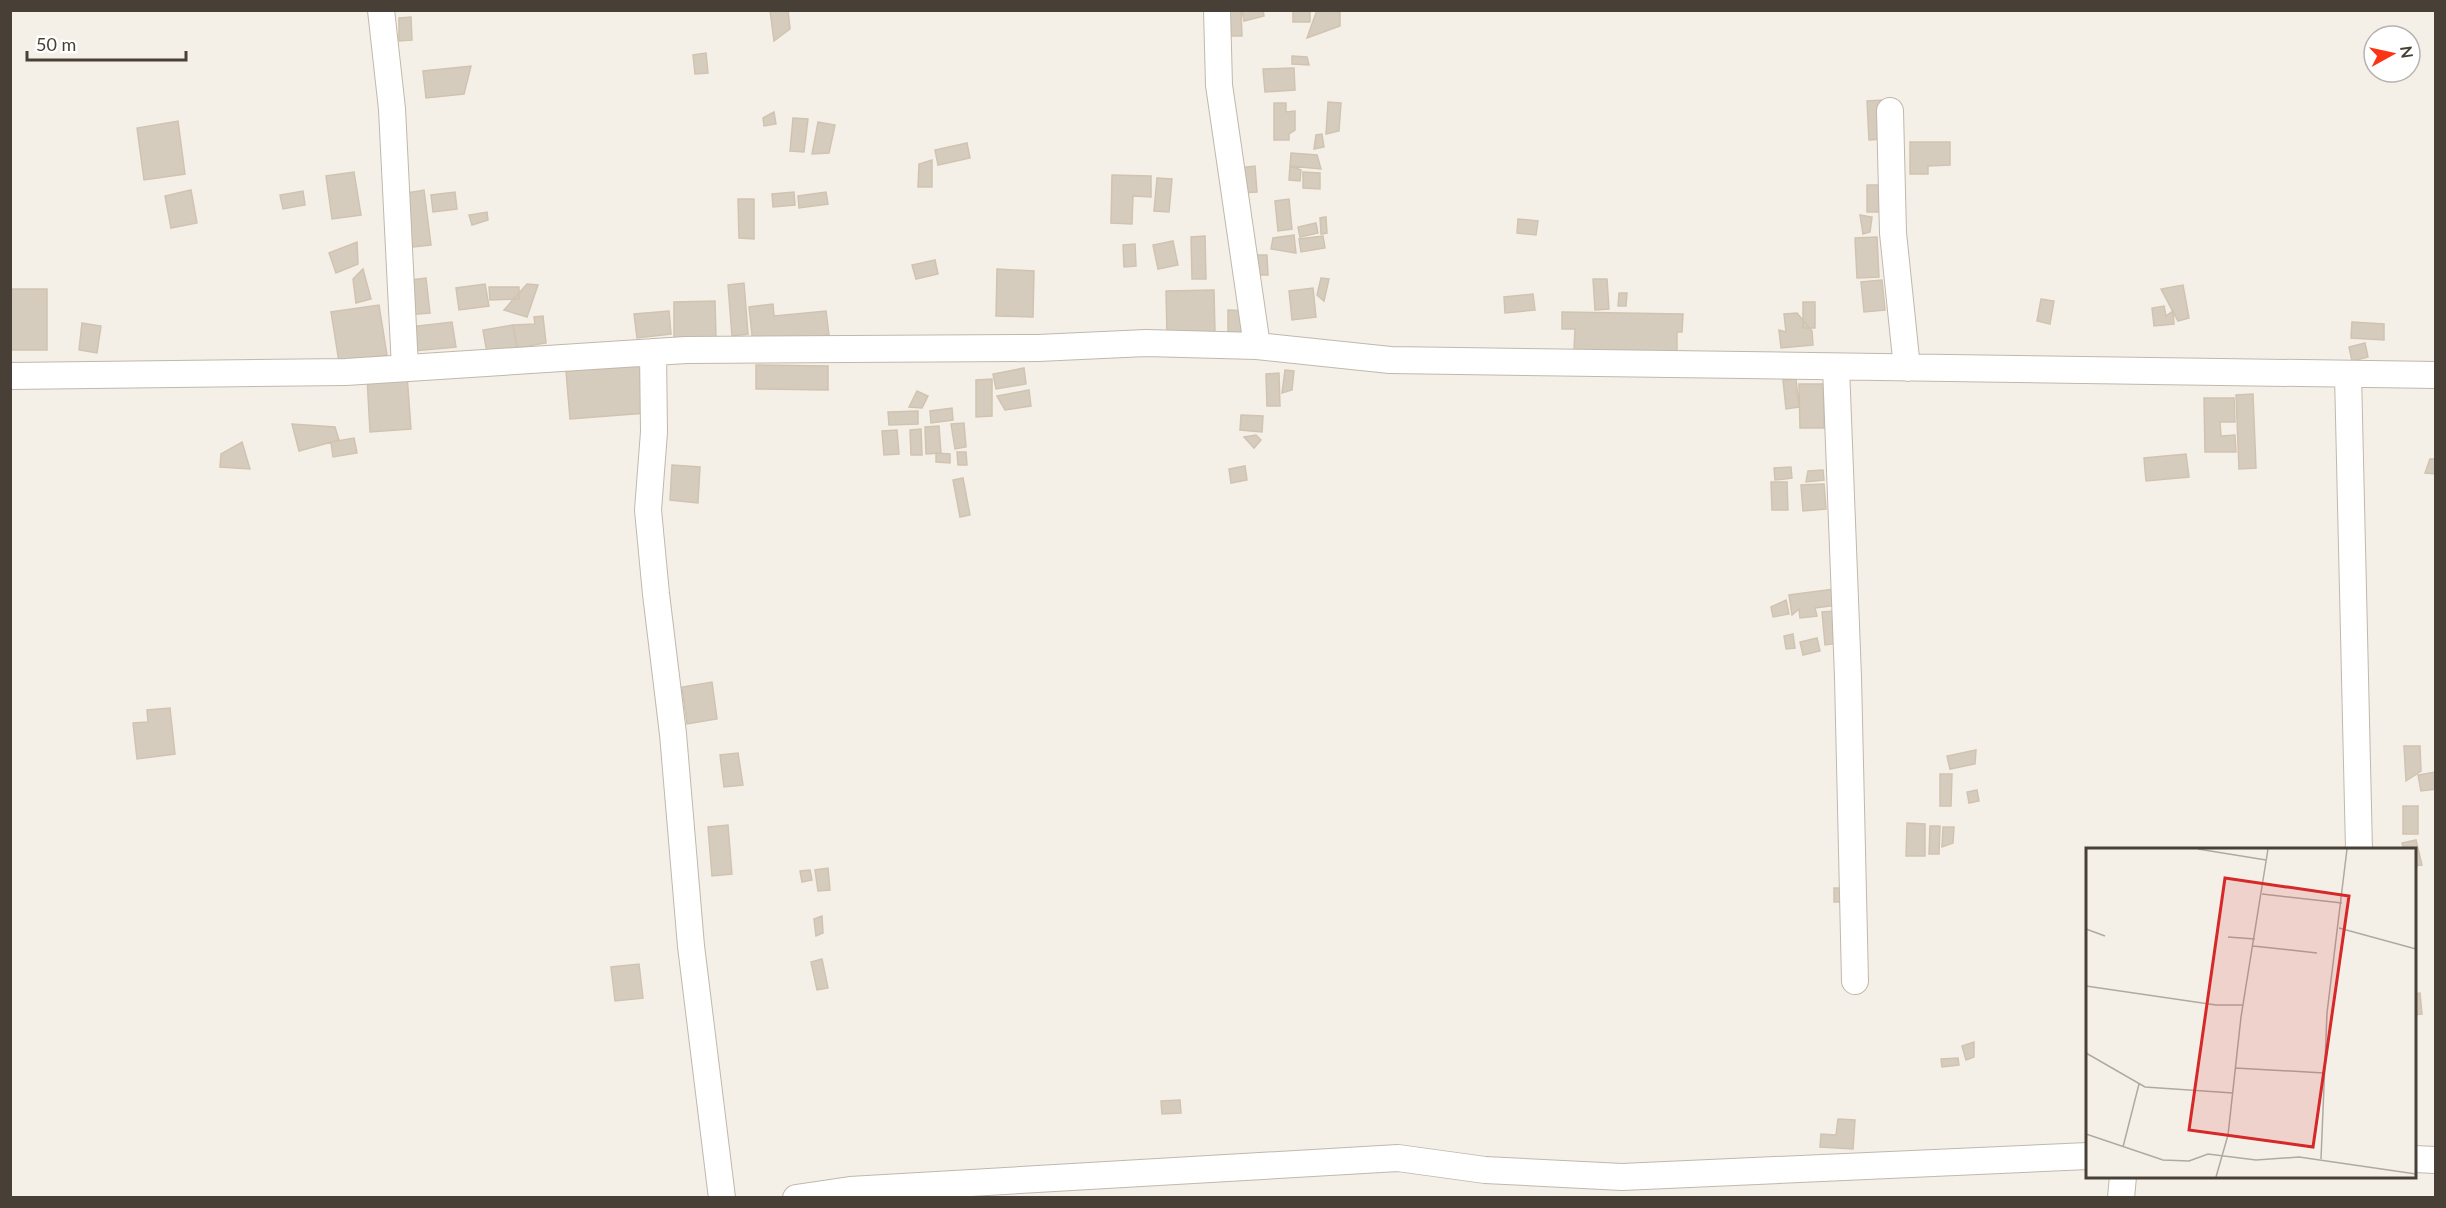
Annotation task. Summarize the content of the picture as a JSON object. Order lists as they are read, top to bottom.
{
  "scale_bar": "50 m",
  "north": "right"
}
